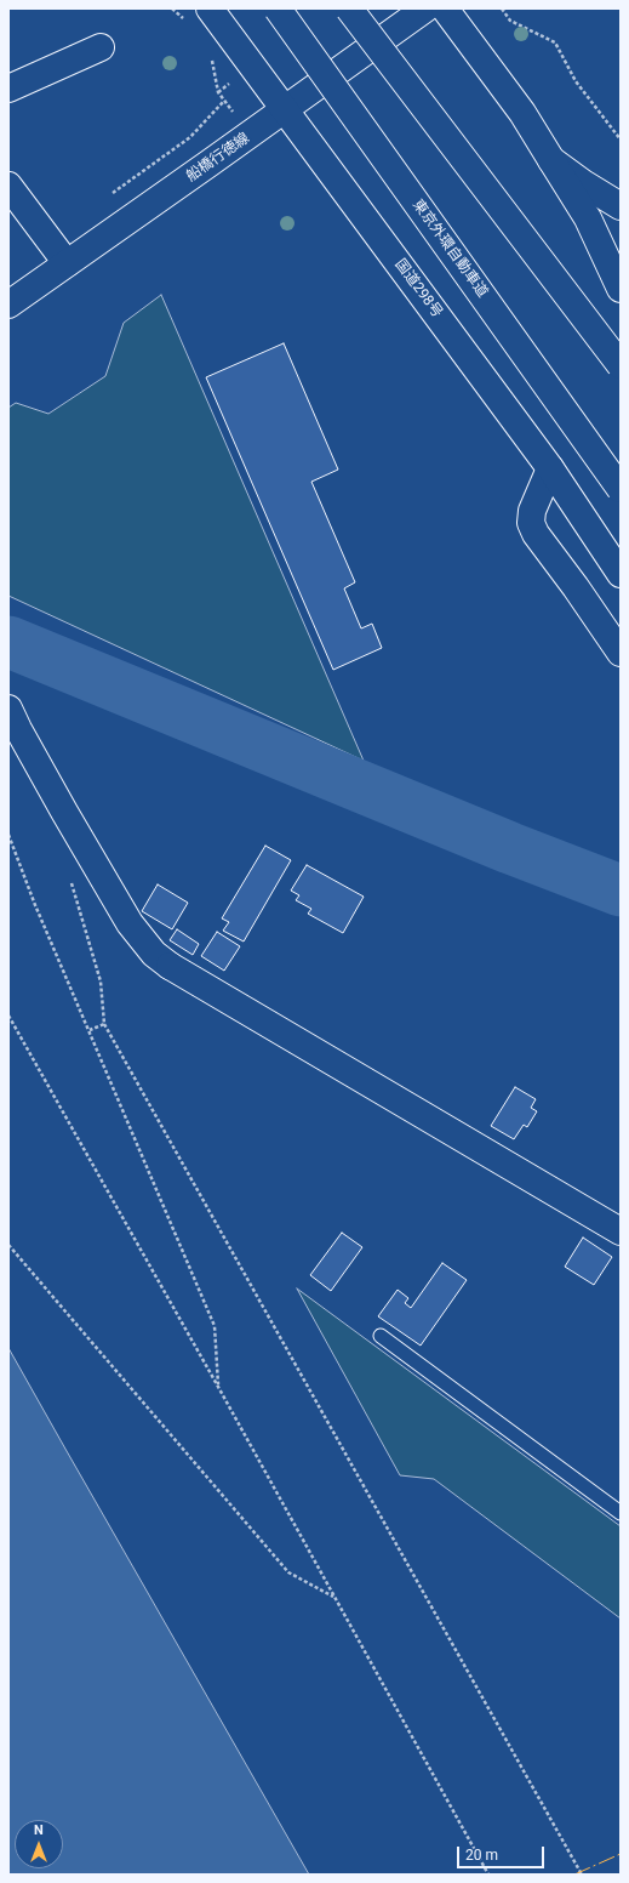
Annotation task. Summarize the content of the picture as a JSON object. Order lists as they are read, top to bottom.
{
  "streets": {
    "main road": ["船橋行徳線", "東京外環自動車道", "国道298号"]
  },
  "crossings": [
    ["船橋行徳線", "国道298号"]
  ],
  "scale_bar": "20 m",
  "north": "top"
}
